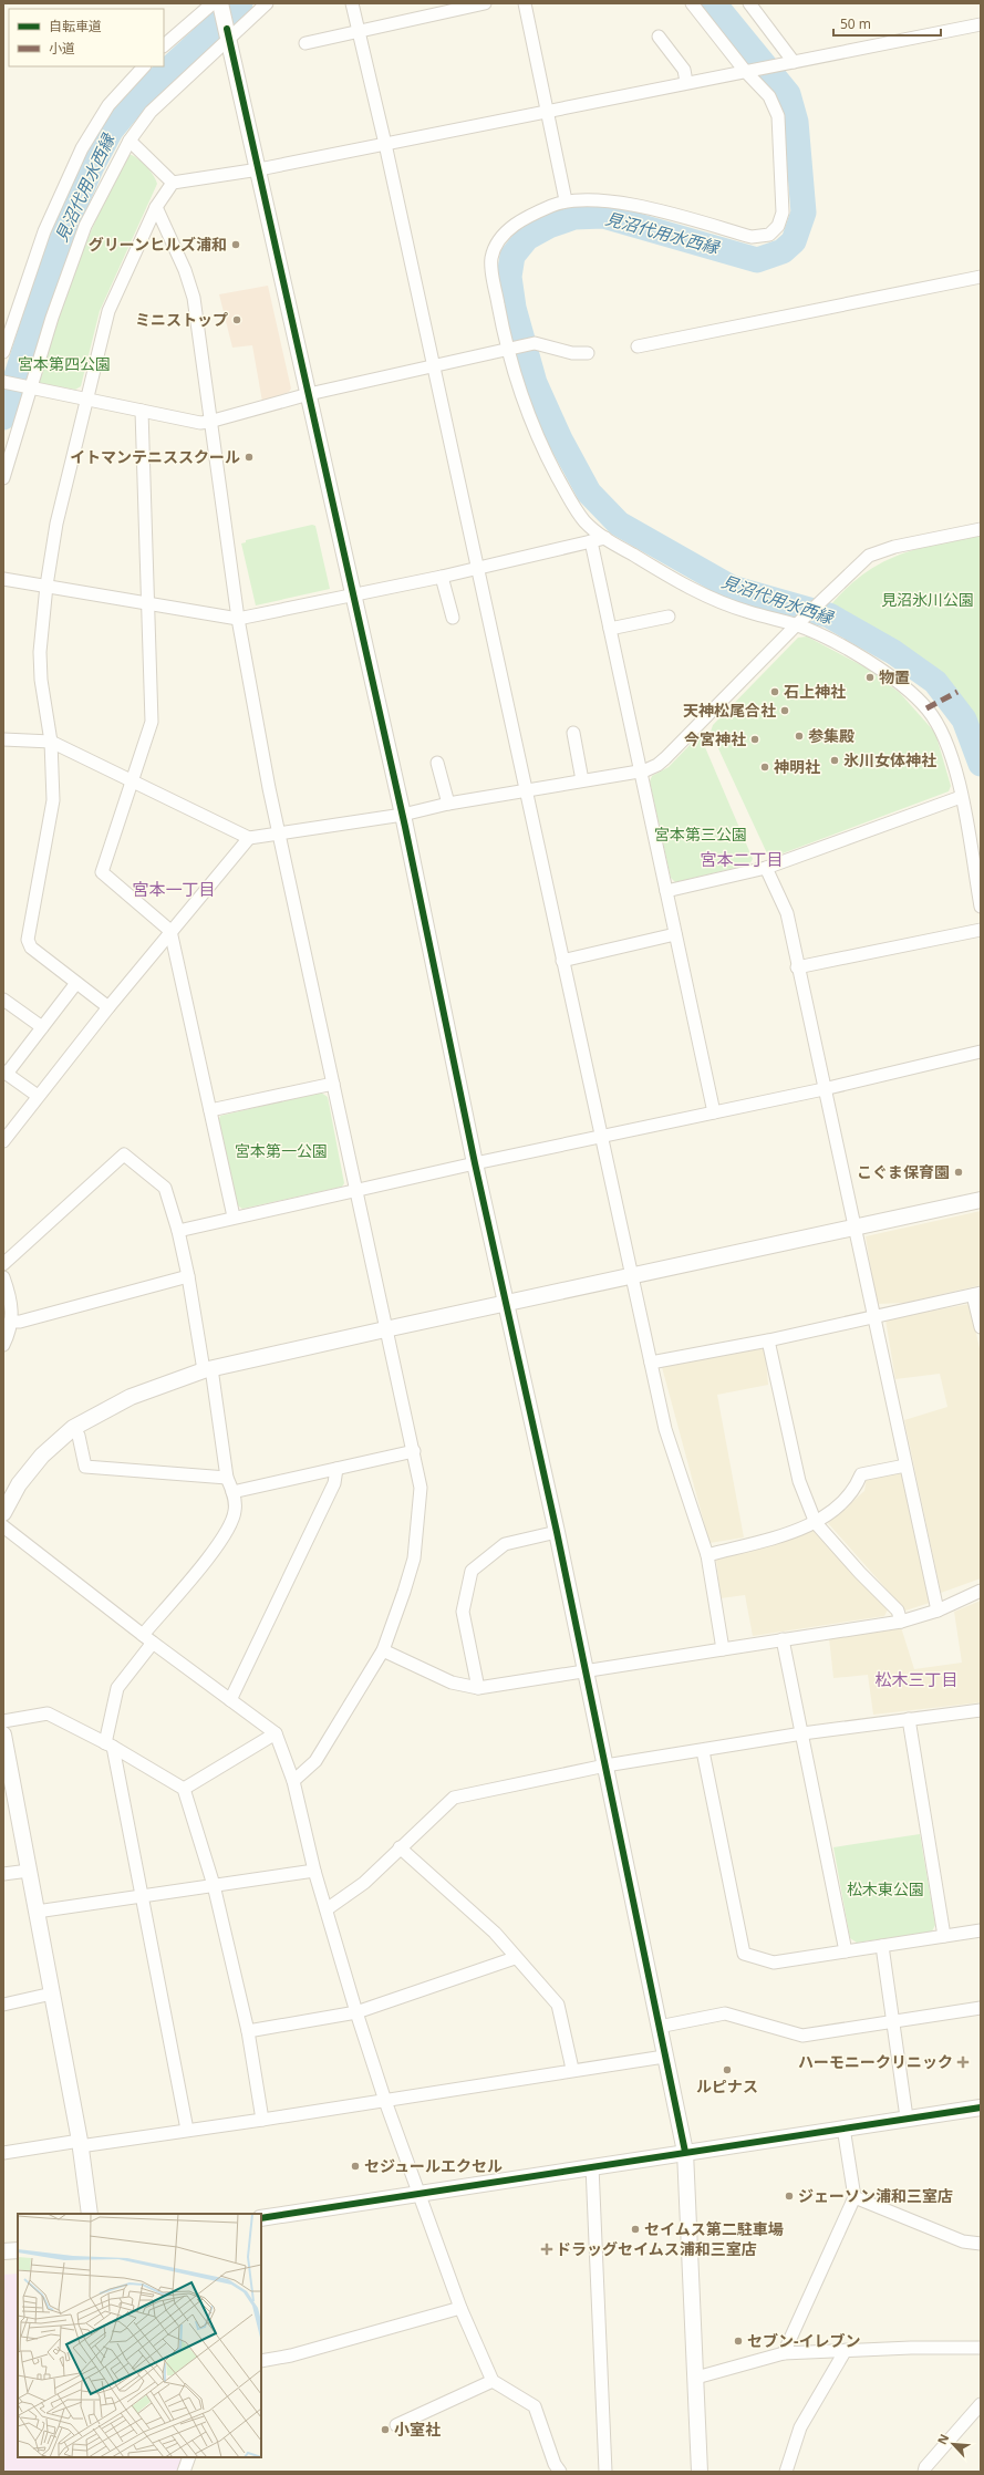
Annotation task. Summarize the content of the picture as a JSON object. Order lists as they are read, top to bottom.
{
  "districts": ["宮本二丁目", "宮本一丁目", "松木三丁目"],
  "water": ["見沼代用水西縁"],
  "parks": [
    "宮本第四公園",
    "見沼氷川公園",
    "宮本第三公園",
    "宮本第一公園",
    "松木東公園"
  ],
  "places": {
    "other": [
      "グリーンヒルズ浦和",
      "ミニストップ",
      "イトマンテニススクール",
      "物置",
      "石上神社",
      "天神松尾合社",
      "参集殿",
      "今宮神社",
      "氷川女体神社",
      "神明社",
      "こぐま保育園",
      "ルピナス",
      "セジュールエクセル",
      "ジェーソン浦和三室店",
      "セイムス第二駐車場",
      "セブン-イレブン",
      "小室社"
    ],
    "health": ["ハーモニークリニック", "ドラッグセイムス浦和三室店"]
  },
  "legend": ["自転車道", "小道"],
  "scale_bar": "50 m",
  "north": "top left"
}
